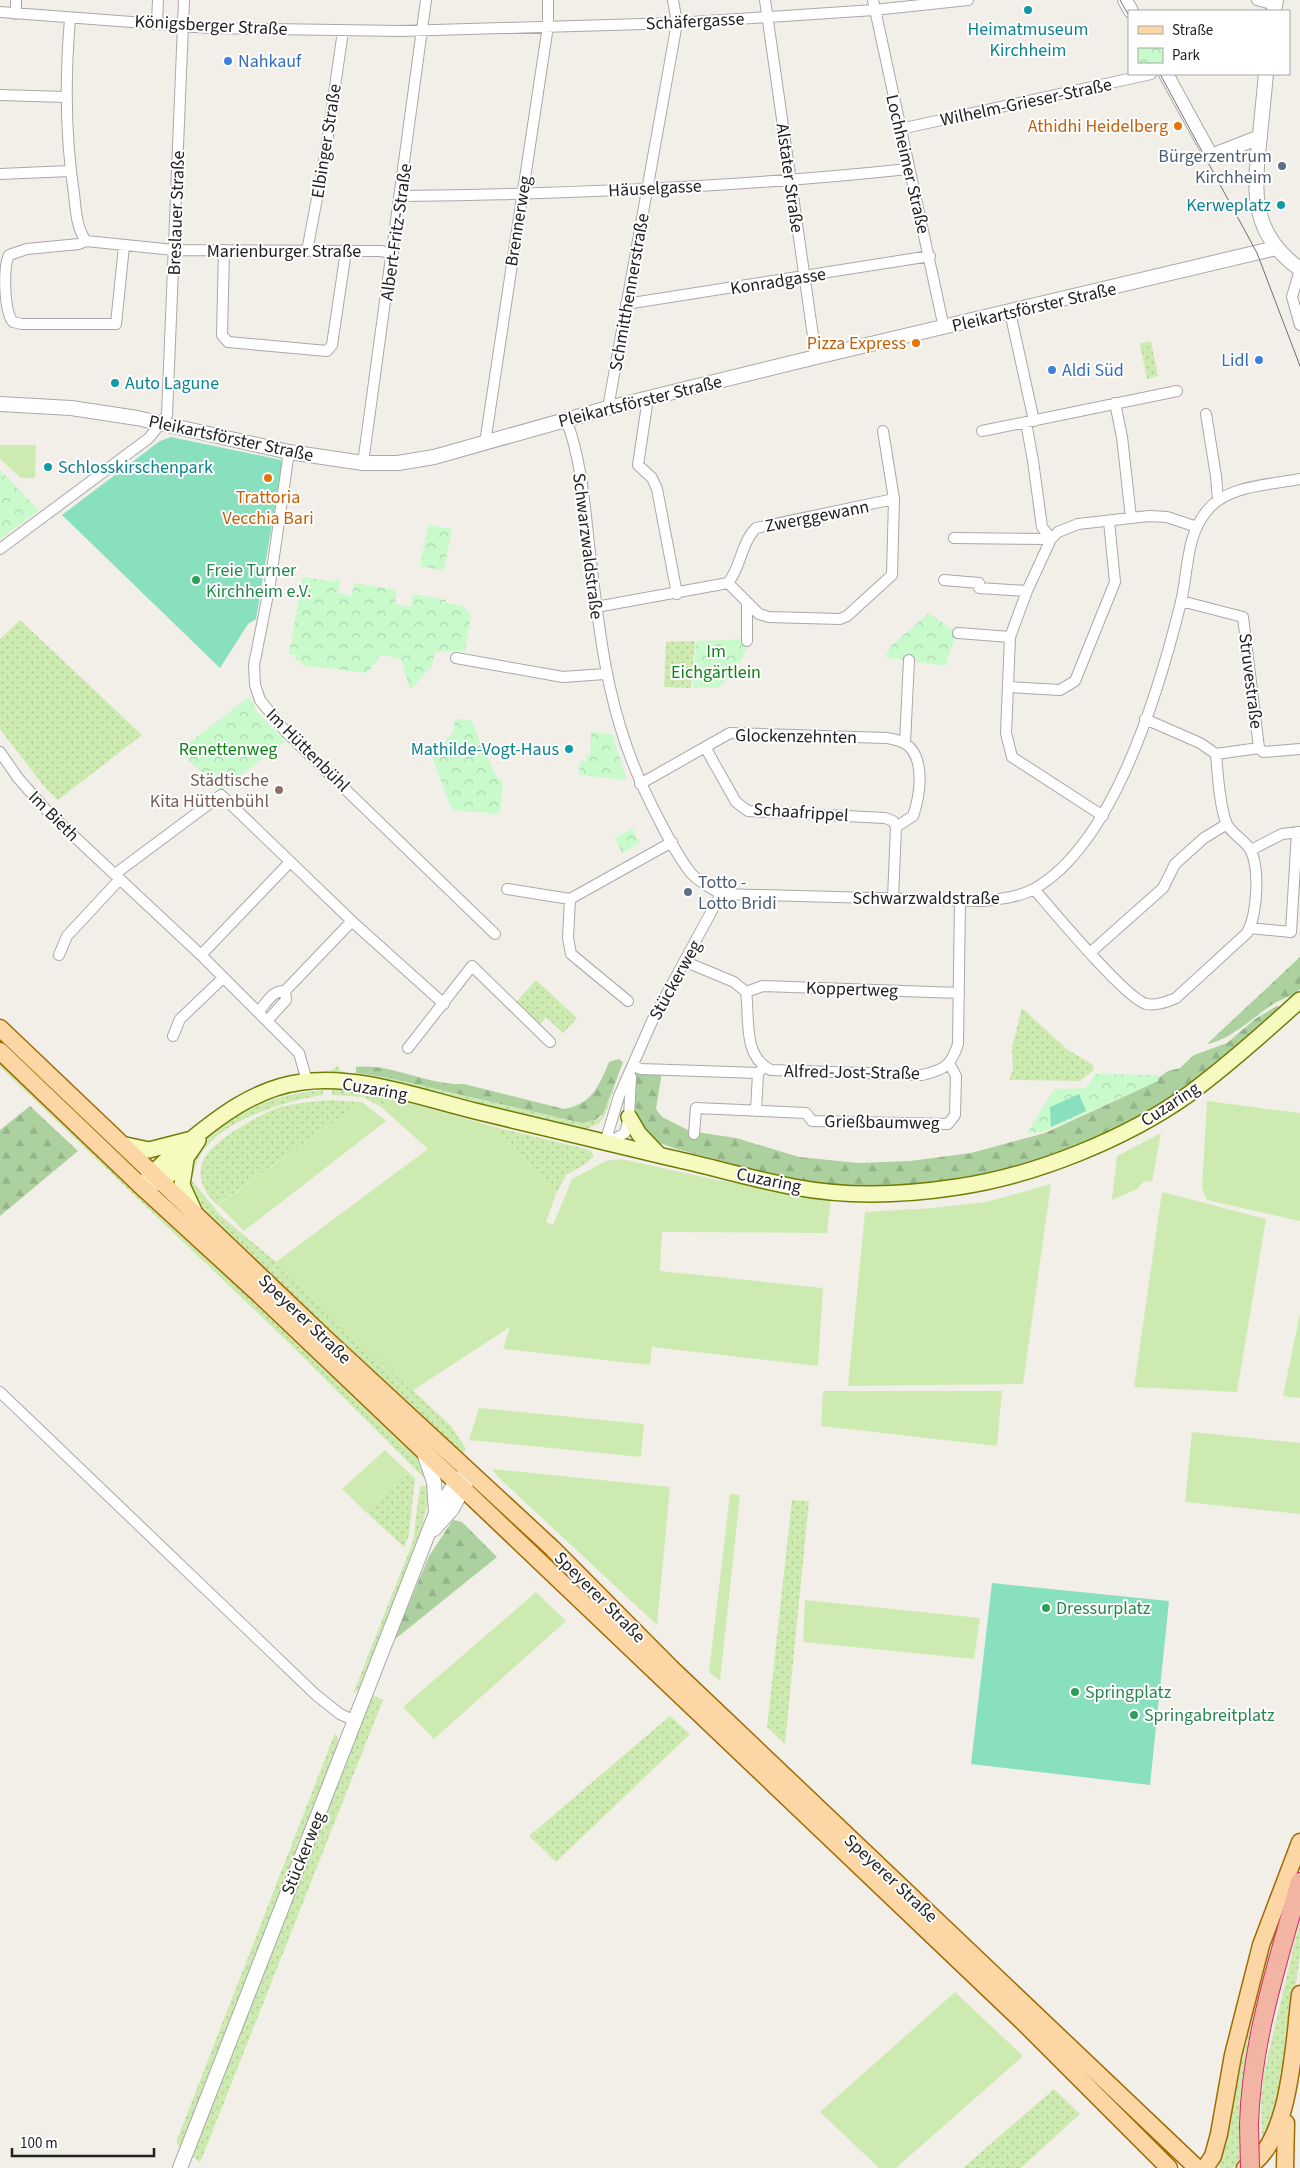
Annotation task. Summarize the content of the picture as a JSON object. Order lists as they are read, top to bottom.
{
  "streets": {
    "main road": ["Cuzaring", "Speyerer Straße"],
    "street": [
      "Schäfergasse",
      "Königsberger Straße",
      "Wilhelm-Grieser-Straße",
      "Elbinger Straße",
      "Lochheimer Straße",
      "Alstater Straße",
      "Häuselgasse",
      "Breslauer Straße",
      "Brennerweg",
      "Albert-Fritz-Straße",
      "Marienburger Straße",
      "Konradgasse",
      "Schmitthennerstraße",
      "Pleikartsförster Straße",
      "Zwerggewann",
      "Schwarzwaldstraße",
      "Struvestraße",
      "Glockenzehnten",
      "Im Hüttenbühl",
      "Schaafrippel",
      "Im Bieth",
      "Stückerweg",
      "Koppertweg",
      "Alfred-Jost-Straße",
      "Grießbaumweg"
    ]
  },
  "crossings": [
    ["Schäfergasse", "Königsberger Straße"],
    ["Schäfergasse", "Lochheimer Straße"],
    ["Schäfergasse", "Alstater Straße"],
    ["Schäfergasse", "Brennerweg"],
    ["Schäfergasse", "Albert-Fritz-Straße"],
    ["Schäfergasse", "Schmitthennerstraße"],
    ["Königsberger Straße", "Elbinger Straße"],
    ["Königsberger Straße", "Breslauer Straße"],
    ["Königsberger Straße", "Albert-Fritz-Straße"],
    ["Wilhelm-Grieser-Straße", "Lochheimer Straße"],
    ["Elbinger Straße", "Marienburger Straße"],
    ["Lochheimer Straße", "Häuselgasse"],
    ["Lochheimer Straße", "Konradgasse"],
    ["Lochheimer Straße", "Pleikartsförster Straße"],
    ["Alstater Straße", "Häuselgasse"],
    ["Alstater Straße", "Konradgasse"],
    ["Alstater Straße", "Pleikartsförster Straße"],
    ["Häuselgasse", "Brennerweg"],
    ["Häuselgasse", "Albert-Fritz-Straße"],
    ["Häuselgasse", "Schmitthennerstraße"],
    ["Breslauer Straße", "Marienburger Straße"],
    ["Breslauer Straße", "Pleikartsförster Straße"],
    ["Brennerweg", "Pleikartsförster Straße"],
    ["Albert-Fritz-Straße", "Marienburger Straße"],
    ["Albert-Fritz-Straße", "Pleikartsförster Straße"],
    ["Konradgasse", "Schmitthennerstraße"],
    ["Schmitthennerstraße", "Pleikartsförster Straße"],
    ["Pleikartsförster Straße", "Schwarzwaldstraße"],
    ["Pleikartsförster Straße", "Im Hüttenbühl"],
    ["Schwarzwaldstraße", "Struvestraße"],
    ["Schwarzwaldstraße", "Glockenzehnten"],
    ["Schwarzwaldstraße", "Stückerweg"],
    ["Glockenzehnten", "Schaafrippel"],
    ["Im Bieth", "Cuzaring"],
    ["Stückerweg", "Alfred-Jost-Straße"],
    ["Stückerweg", "Cuzaring"],
    ["Stückerweg", "Speyerer Straße"],
    ["Koppertweg", "Alfred-Jost-Straße"],
    ["Alfred-Jost-Straße", "Grießbaumweg"],
    ["Cuzaring", "Speyerer Straße"]
  ],
  "parks": ["Im Eichgärtlein", "Renettenweg"],
  "places": [
    "Heimatmuseum Kirchheim",
    "Nahkauf",
    "Athidhi Heidelberg",
    "Bürgerzentrum Kirchheim",
    "Kerweplatz",
    "Pizza Express",
    "Lidl",
    "Aldi Süd",
    "Auto Lagune",
    "Schlosskirschenpark",
    "Trattoria Vecchia Bari",
    "Freie Turner Kirchheim e.V.",
    "Mathilde-Vogt-Haus",
    "Städtische Kita Hüttenbühl",
    "Totto - Lotto Bridi",
    "Dressurplatz",
    "Springplatz",
    "Springabreitplatz"
  ],
  "legend": ["Straße", "Park"],
  "scale_bar": "100 m"
}
